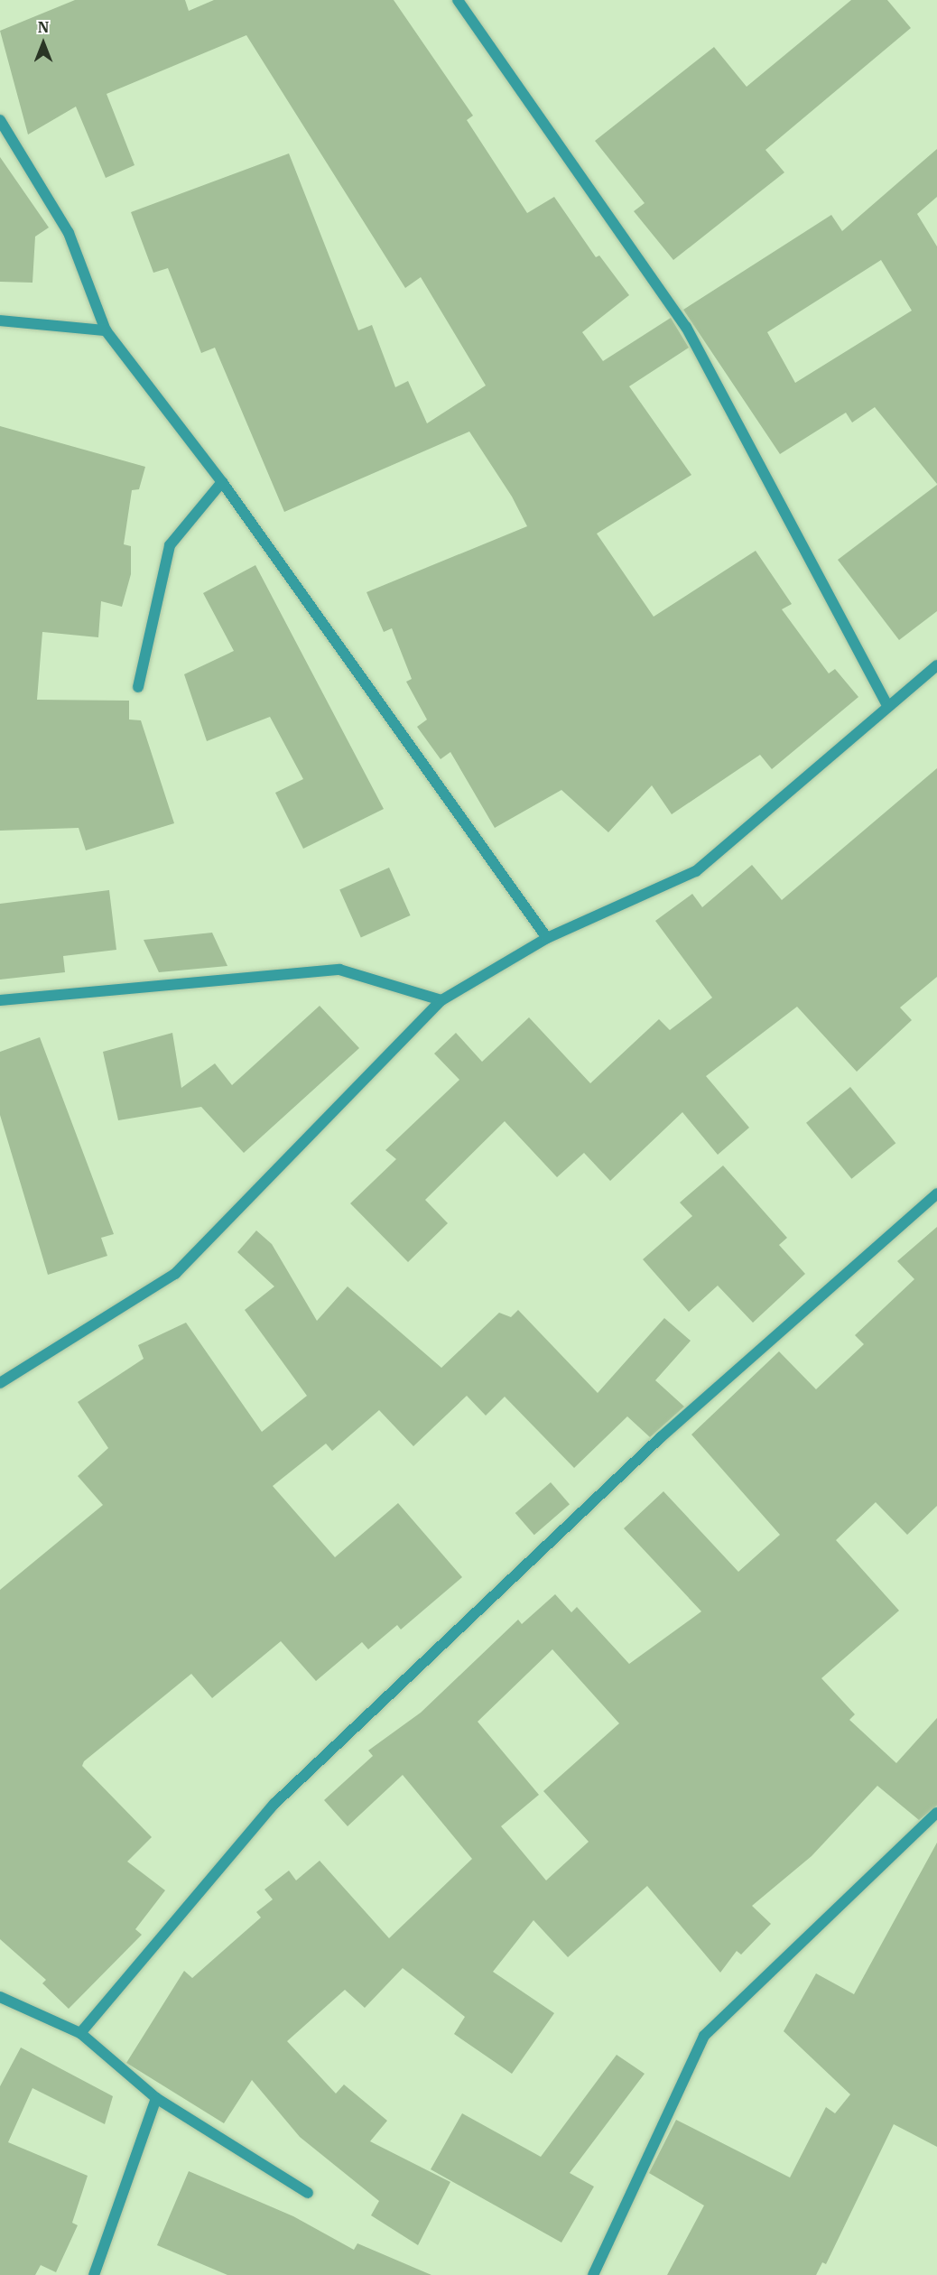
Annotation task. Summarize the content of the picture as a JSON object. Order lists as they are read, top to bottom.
{
  "north": "top"
}
